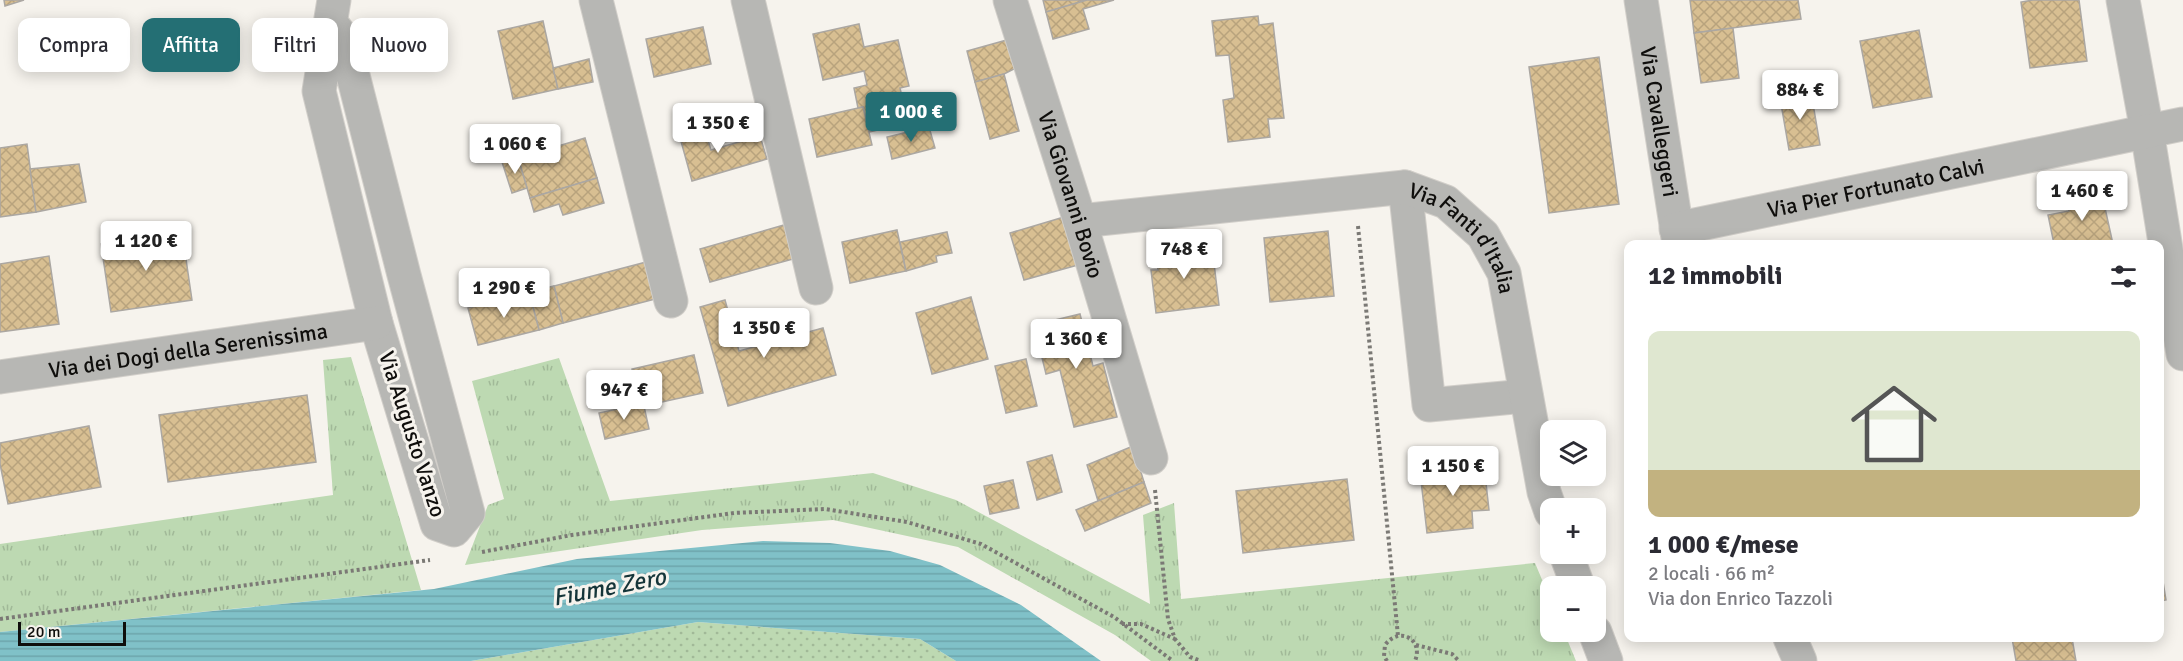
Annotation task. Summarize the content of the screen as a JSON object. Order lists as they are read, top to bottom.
{
  "streets": {
    "street": [
      "Via Cavalleggeri",
      "Via Pier Fortunato Calvi",
      "Via Giovanni Bovio",
      "Via Fanti d'Italia",
      "Via dei Dogi della Serenissima",
      "Via Augusto Vanzo"
    ]
  },
  "crossings": [
    ["Via Cavalleggeri", "Via Pier Fortunato Calvi"],
    ["Via Giovanni Bovio", "Via Fanti d'Italia"],
    ["Via dei Dogi della Serenissima", "Via Augusto Vanzo"]
  ],
  "water": ["Fiume Zero"],
  "scale_bar": "20 m",
  "page": {
    "chip": [
      "Compra",
      "Affitta",
      "Filtri",
      "Nuovo"
    ],
    "price": [
      "884 €",
      "1 000 €",
      "1 350 €",
      "1 060 €",
      "1 460 €",
      "1 120 €",
      "748 €",
      "1 290 €",
      "1 350 €",
      "1 360 €",
      "947 €",
      "1 150 €"
    ],
    "heading": "12 immobili",
    "list": [
      {
        "name": "1 000 €/mese",
        "note": "2 locali · 66 m² · Via don Enrico Tazzoli"
      }
    ],
    "map_buttons": ["+", "−"],
    "scale": "20 m"
  }
}
